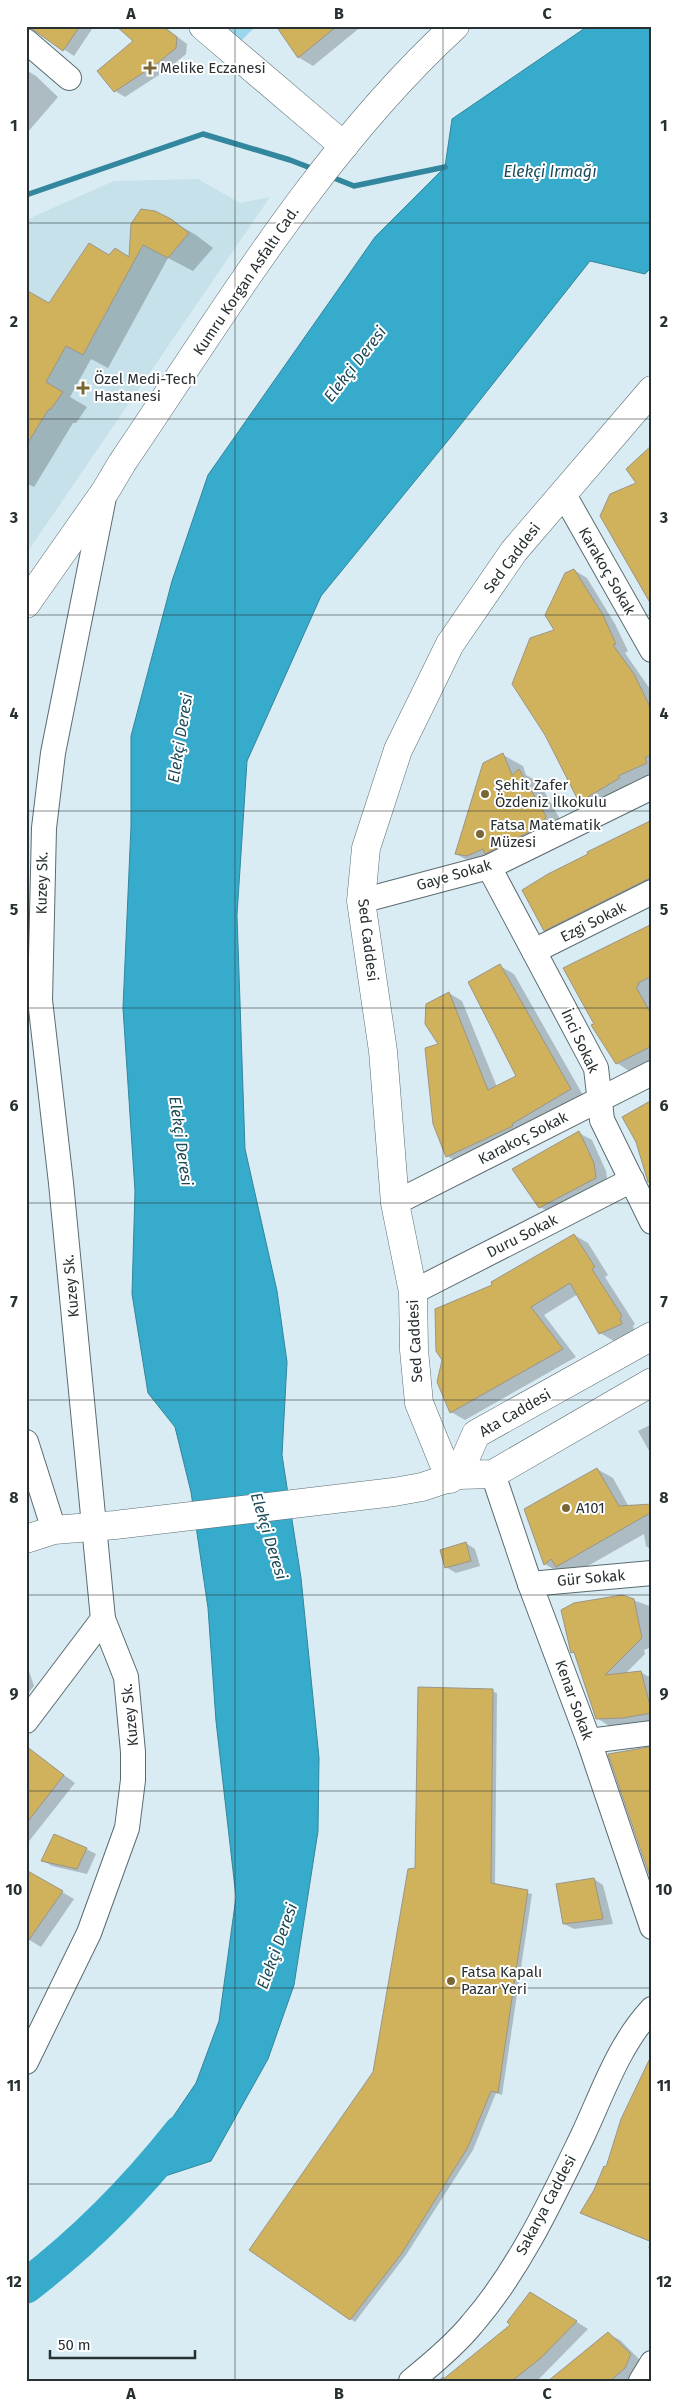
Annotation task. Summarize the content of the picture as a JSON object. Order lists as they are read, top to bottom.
{
  "streets": {
    "main road": ["Kumru Korgan Asfaltı Cad.", "Sed Caddesi", "Ata Caddesi"],
    "street": [
      "Karakoç Sokak",
      "Gaye Sokak",
      "Kuzey Sk.",
      "Ezgi Sokak",
      "İnci Sokak",
      "Duru Sokak",
      "Gür Sokak",
      "Kenar Sokak",
      "Sakarya Caddesi"
    ]
  },
  "crossings": [
    ["Kumru Korgan Asfaltı Cad.", "Kuzey Sk."],
    ["Sed Caddesi", "Karakoç Sokak"],
    ["Sed Caddesi", "Gaye Sokak"],
    ["Sed Caddesi", "Duru Sokak"],
    ["Sed Caddesi", "Ata Caddesi"],
    ["Karakoç Sokak", "İnci Sokak"],
    ["Gaye Sokak", "İnci Sokak"],
    ["Ezgi Sokak", "İnci Sokak"],
    ["İnci Sokak", "Duru Sokak"],
    ["Gür Sokak", "Kenar Sokak"]
  ],
  "water": ["Elekçi Irmağı", "Elekçi Deresi"],
  "places": {
    "health": ["Melike Eczanesi", "Özel Medi-Tech Hastanesi"],
    "other": [
      "Şehit Zafer Özdeniz İlkokulu",
      "Fatsa Matematik Müzesi",
      "A101",
      "Fatsa Kapalı Pazar Yeri"
    ]
  },
  "scale_bar": "50 m",
  "grid": {
    "columns": ["A", "B", "C"],
    "rows": [
      "1",
      "2",
      "3",
      "4",
      "5",
      "6",
      "7",
      "8",
      "9",
      "10",
      "11",
      "12"
    ]
  }
}
